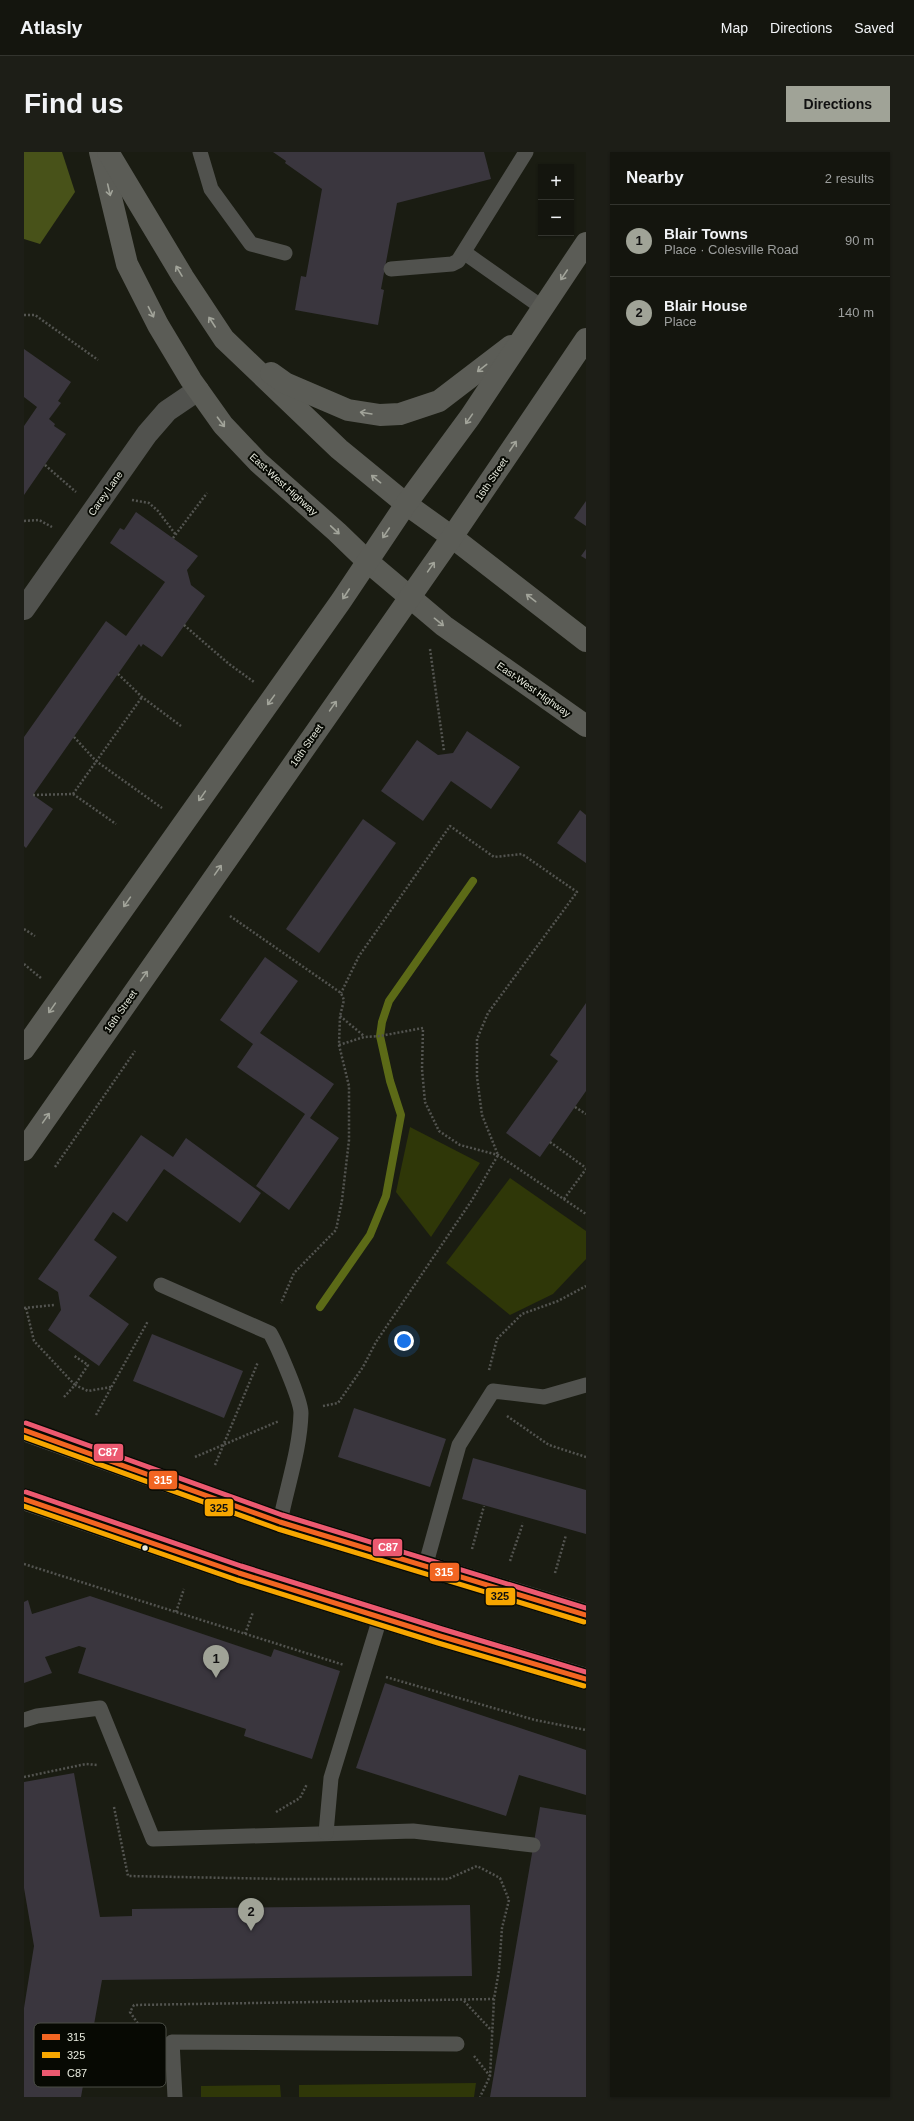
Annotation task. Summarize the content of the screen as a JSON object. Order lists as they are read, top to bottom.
{
  "streets": {
    "main road": ["16th Street", "East-West Highway"],
    "street": ["Carey Lane"]
  },
  "crossings": [
    ["16th Street", "East-West Highway"],
    ["East-West Highway", "Carey Lane"]
  ],
  "lines": ["transit line C87", "transit line 315", "transit line 325"],
  "legend": ["315", "325", "C87"],
  "page": {
    "header": "Atlasly",
    "nav": ["Map", "Directions", "Saved"],
    "buttons": "Directions",
    "title": "Find us",
    "heading": ["Nearby", "2 results"],
    "map_buttons": ["+", "−"],
    "list": [
      {
        "mark": "1",
        "name": "Blair Towns",
        "note": "Place · Colesville Road",
        "value": "90 m"
      },
      {
        "mark": "2",
        "name": "Blair House",
        "note": "Place",
        "value": "140 m"
      }
    ],
    "pins": ["1", "2"]
  }
}
